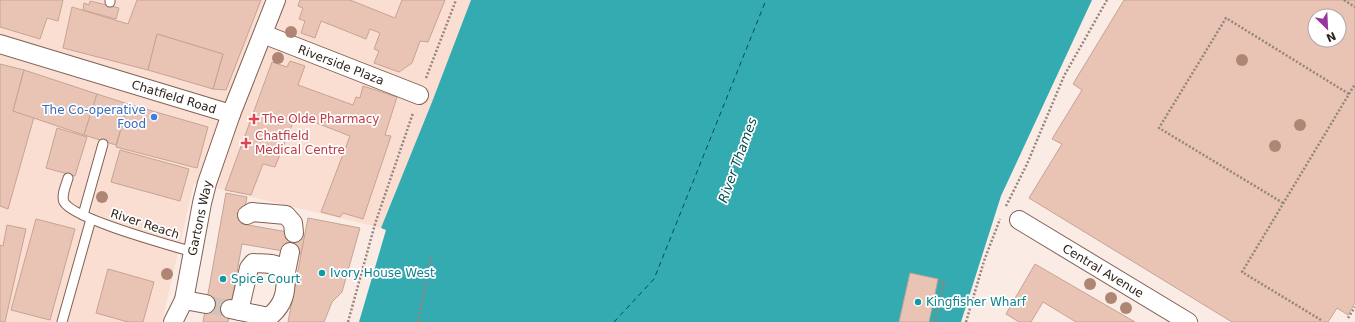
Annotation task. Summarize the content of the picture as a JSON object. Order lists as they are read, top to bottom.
{
  "streets": {
    "street": [
      "Riverside Plaza",
      "Chatfield Road",
      "Gartons Way",
      "Central Avenue"
    ],
    "lane": ["River Reach"]
  },
  "crossings": [
    ["Riverside Plaza", "Chatfield Road"],
    ["Chatfield Road", "Gartons Way"],
    ["Gartons Way", "River Reach"]
  ],
  "water": ["River Thames"],
  "places": {
    "other": [
      "The Co-operative Food",
      "Ivory House West",
      "Spice Court",
      "Kingfisher Wharf"
    ],
    "health": ["The Olde Pharmacy", "Chatfield Medical Centre"]
  },
  "north": "bottom right"
}
